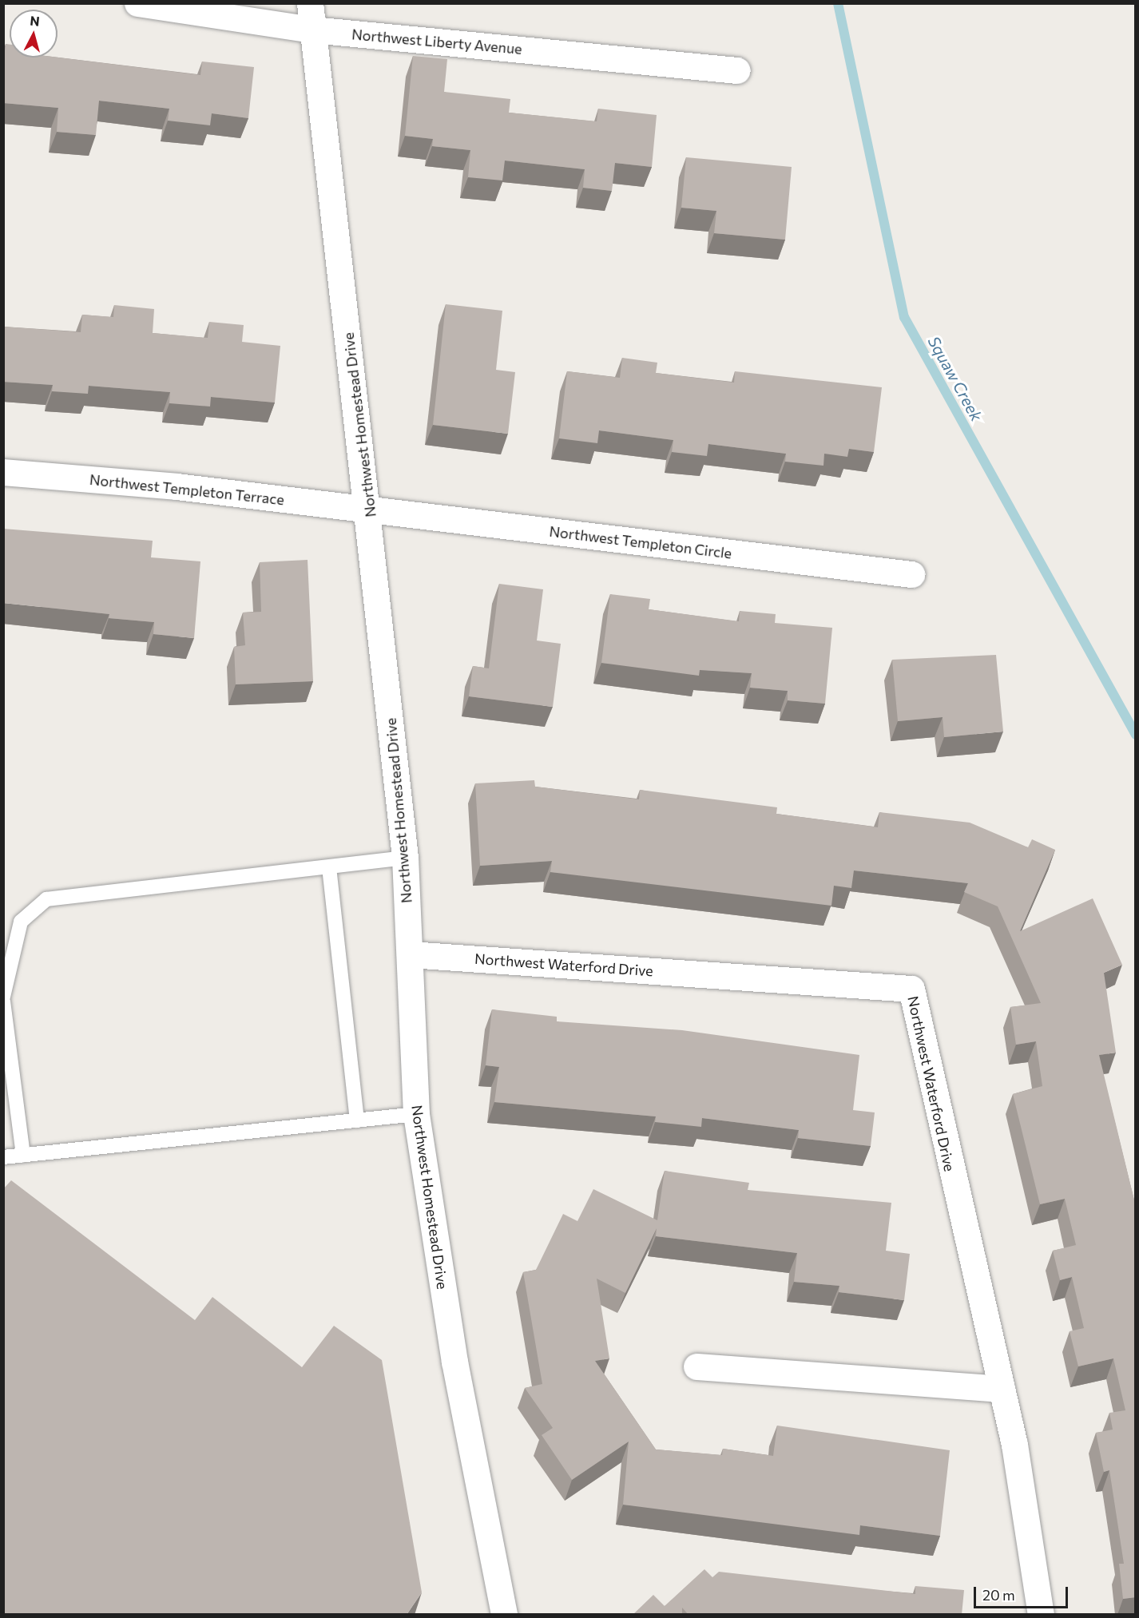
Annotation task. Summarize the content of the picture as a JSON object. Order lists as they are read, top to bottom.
{
  "streets": {
    "street": [
      "Northwest Liberty Avenue",
      "Northwest Homestead Drive",
      "Northwest Templeton Terrace",
      "Northwest Templeton Circle",
      "Northwest Waterford Drive"
    ]
  },
  "crossings": [
    ["Northwest Liberty Avenue", "Northwest Homestead Drive"],
    ["Northwest Homestead Drive", "Northwest Templeton Terrace"],
    ["Northwest Homestead Drive", "Northwest Templeton Circle"],
    ["Northwest Homestead Drive", "Northwest Waterford Drive"],
    ["Northwest Templeton Terrace", "Northwest Templeton Circle"]
  ],
  "water": ["Squaw Creek"],
  "scale_bar": "20 m",
  "north": "top"
}
